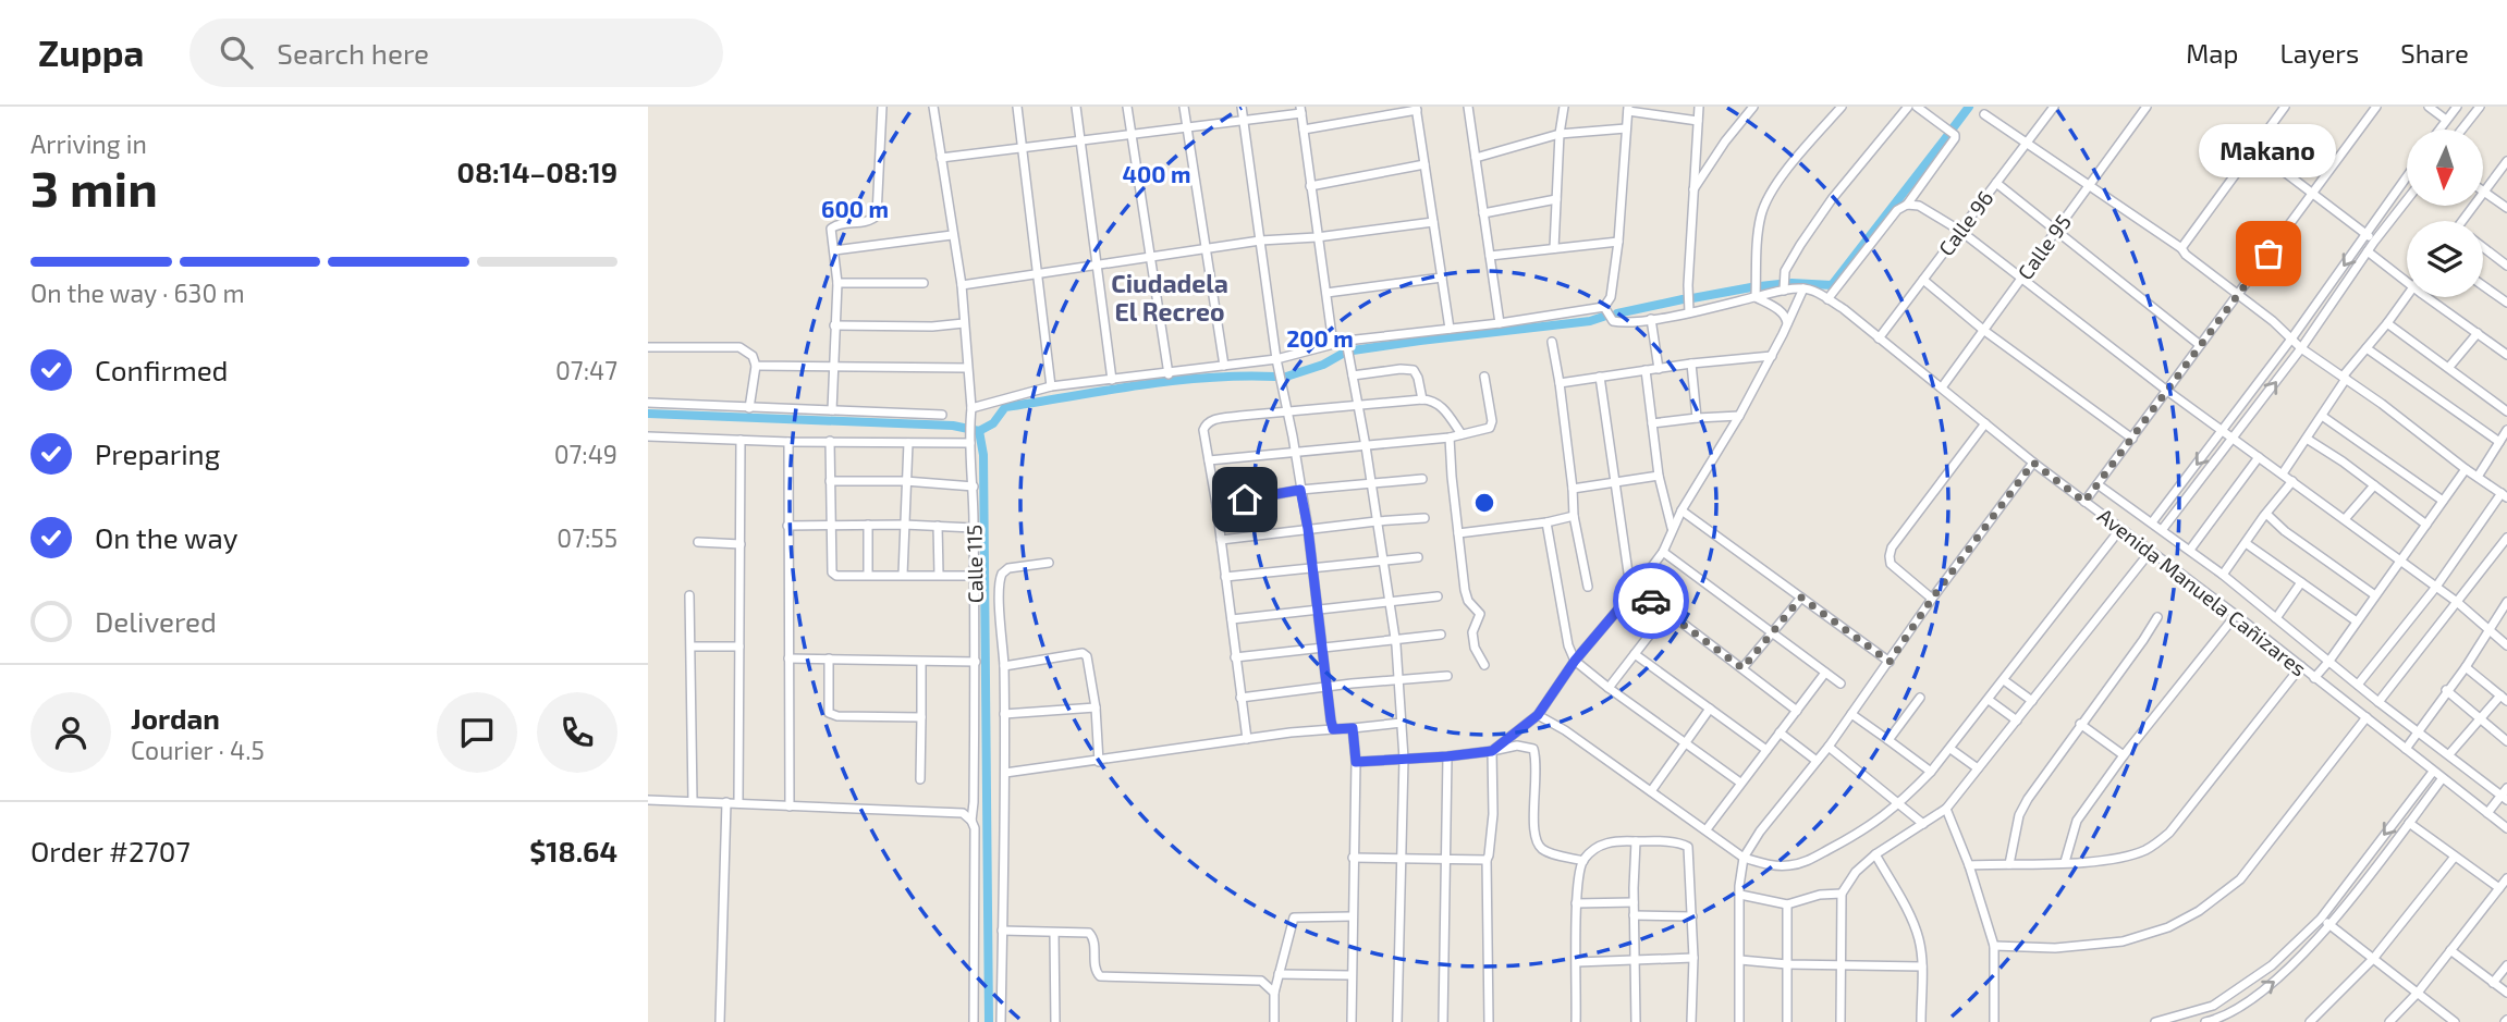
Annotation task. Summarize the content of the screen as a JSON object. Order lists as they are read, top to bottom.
{
  "streets": {
    "street": [
      "Calle 96",
      "Calle 95",
      "Calle 115",
      "Avenida Manuela Cañizares"
    ]
  },
  "crossings": [
    ["Calle 96", "Avenida Manuela Cañizares"],
    ["Calle 95", "Avenida Manuela Cañizares"]
  ],
  "districts": ["Ciudadela El Recreo"],
  "places": ["Makano"],
  "north": "bottom",
  "page": {
    "header": "Zuppa",
    "search": "Search here",
    "nav": ["Map", "Layers", "Share"],
    "heading": ["3 min", "Arriving in", "08:14–08:19"],
    "panel": [
      "Jordan",
      "Courier · 4.5",
      "Order #2707",
      "$18.64"
    ],
    "bubble": "Makano",
    "bar": "On the way · 630 m",
    "list": [
      ["Confirmed", "07:47"],
      ["Preparing", "07:49"],
      ["On the way", "07:55"],
      "Delivered"
    ]
  },
  "rings": ["400 m", "600 m", "200 m"]
}
